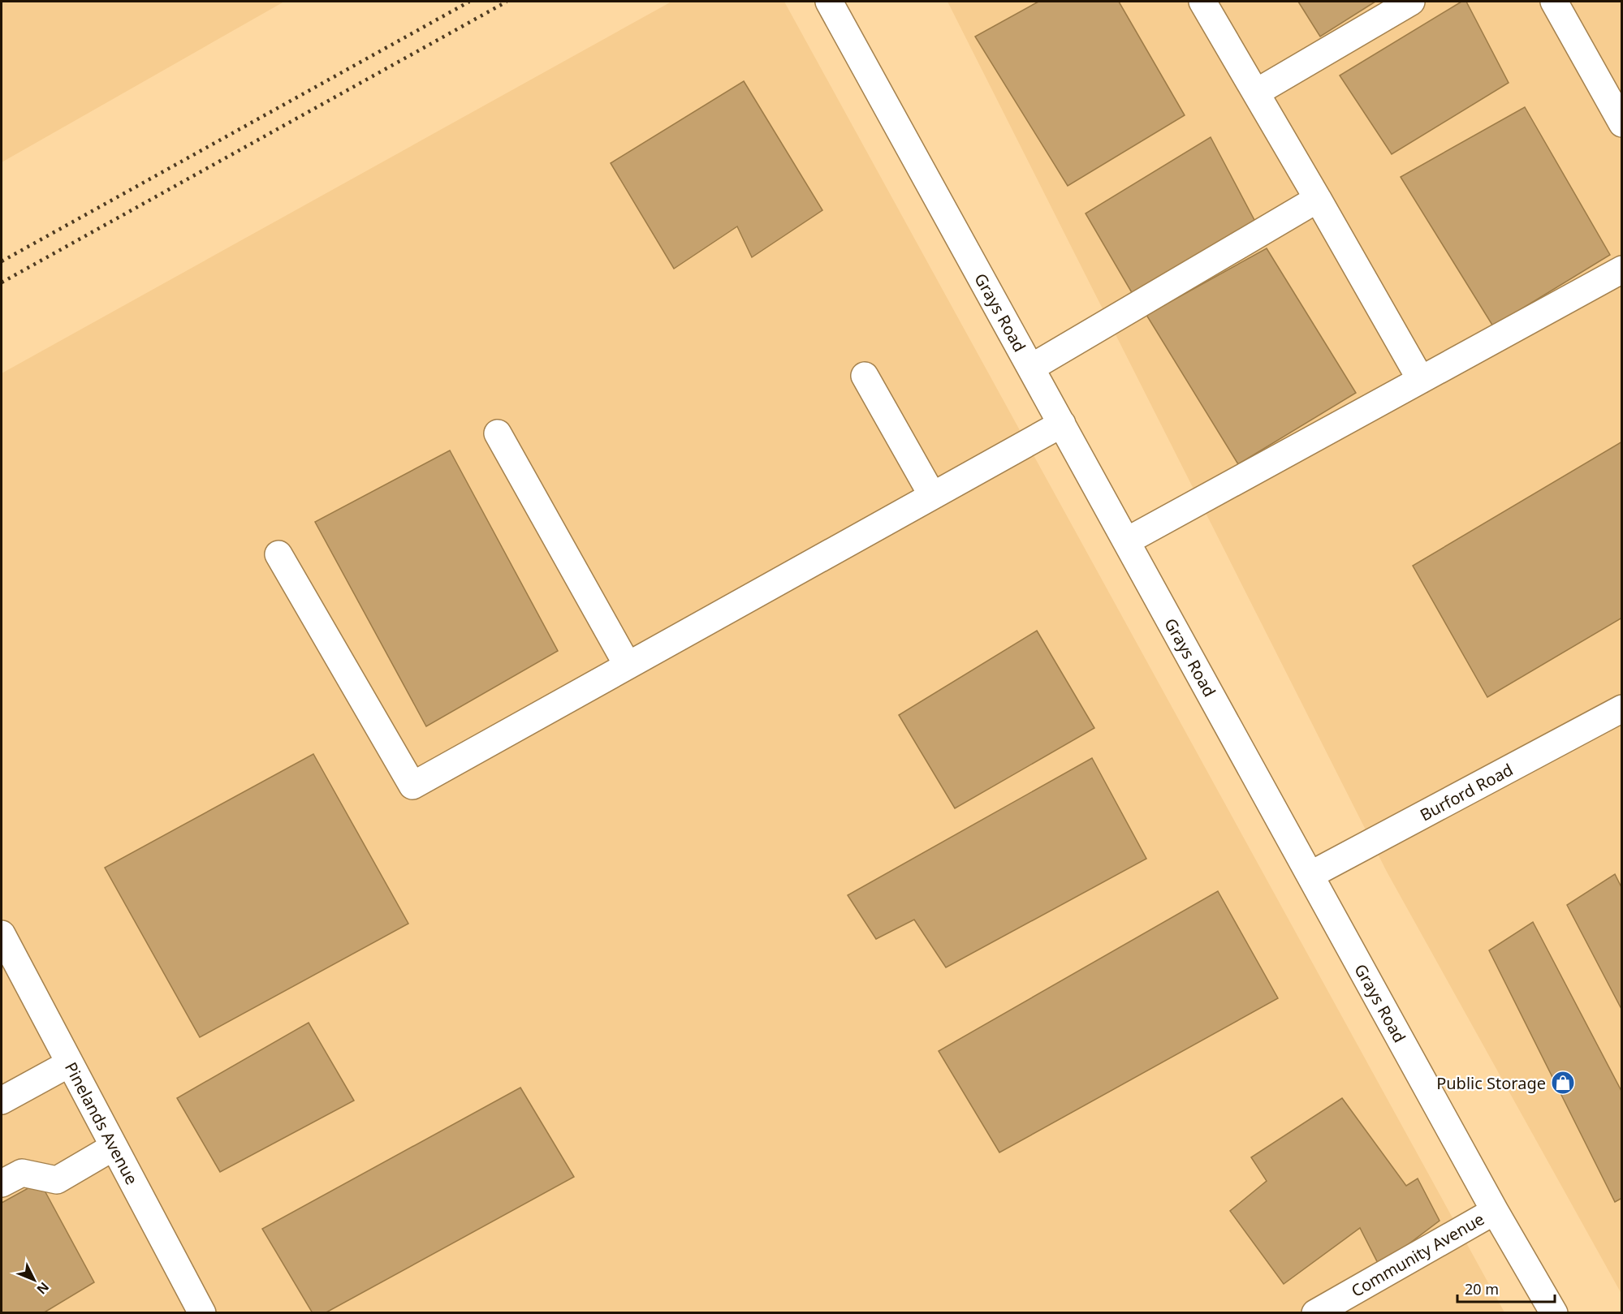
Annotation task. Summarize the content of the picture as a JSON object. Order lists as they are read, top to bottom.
{
  "streets": {
    "street": [
      "Grays Road",
      "Burford Road",
      "Pinelands Avenue",
      "Community Avenue"
    ]
  },
  "crossings": [
    ["Grays Road", "Burford Road"],
    ["Grays Road", "Community Avenue"]
  ],
  "places": {
    "shop": ["Public Storage"]
  },
  "scale_bar": "20 m",
  "north": "bottom right"
}
